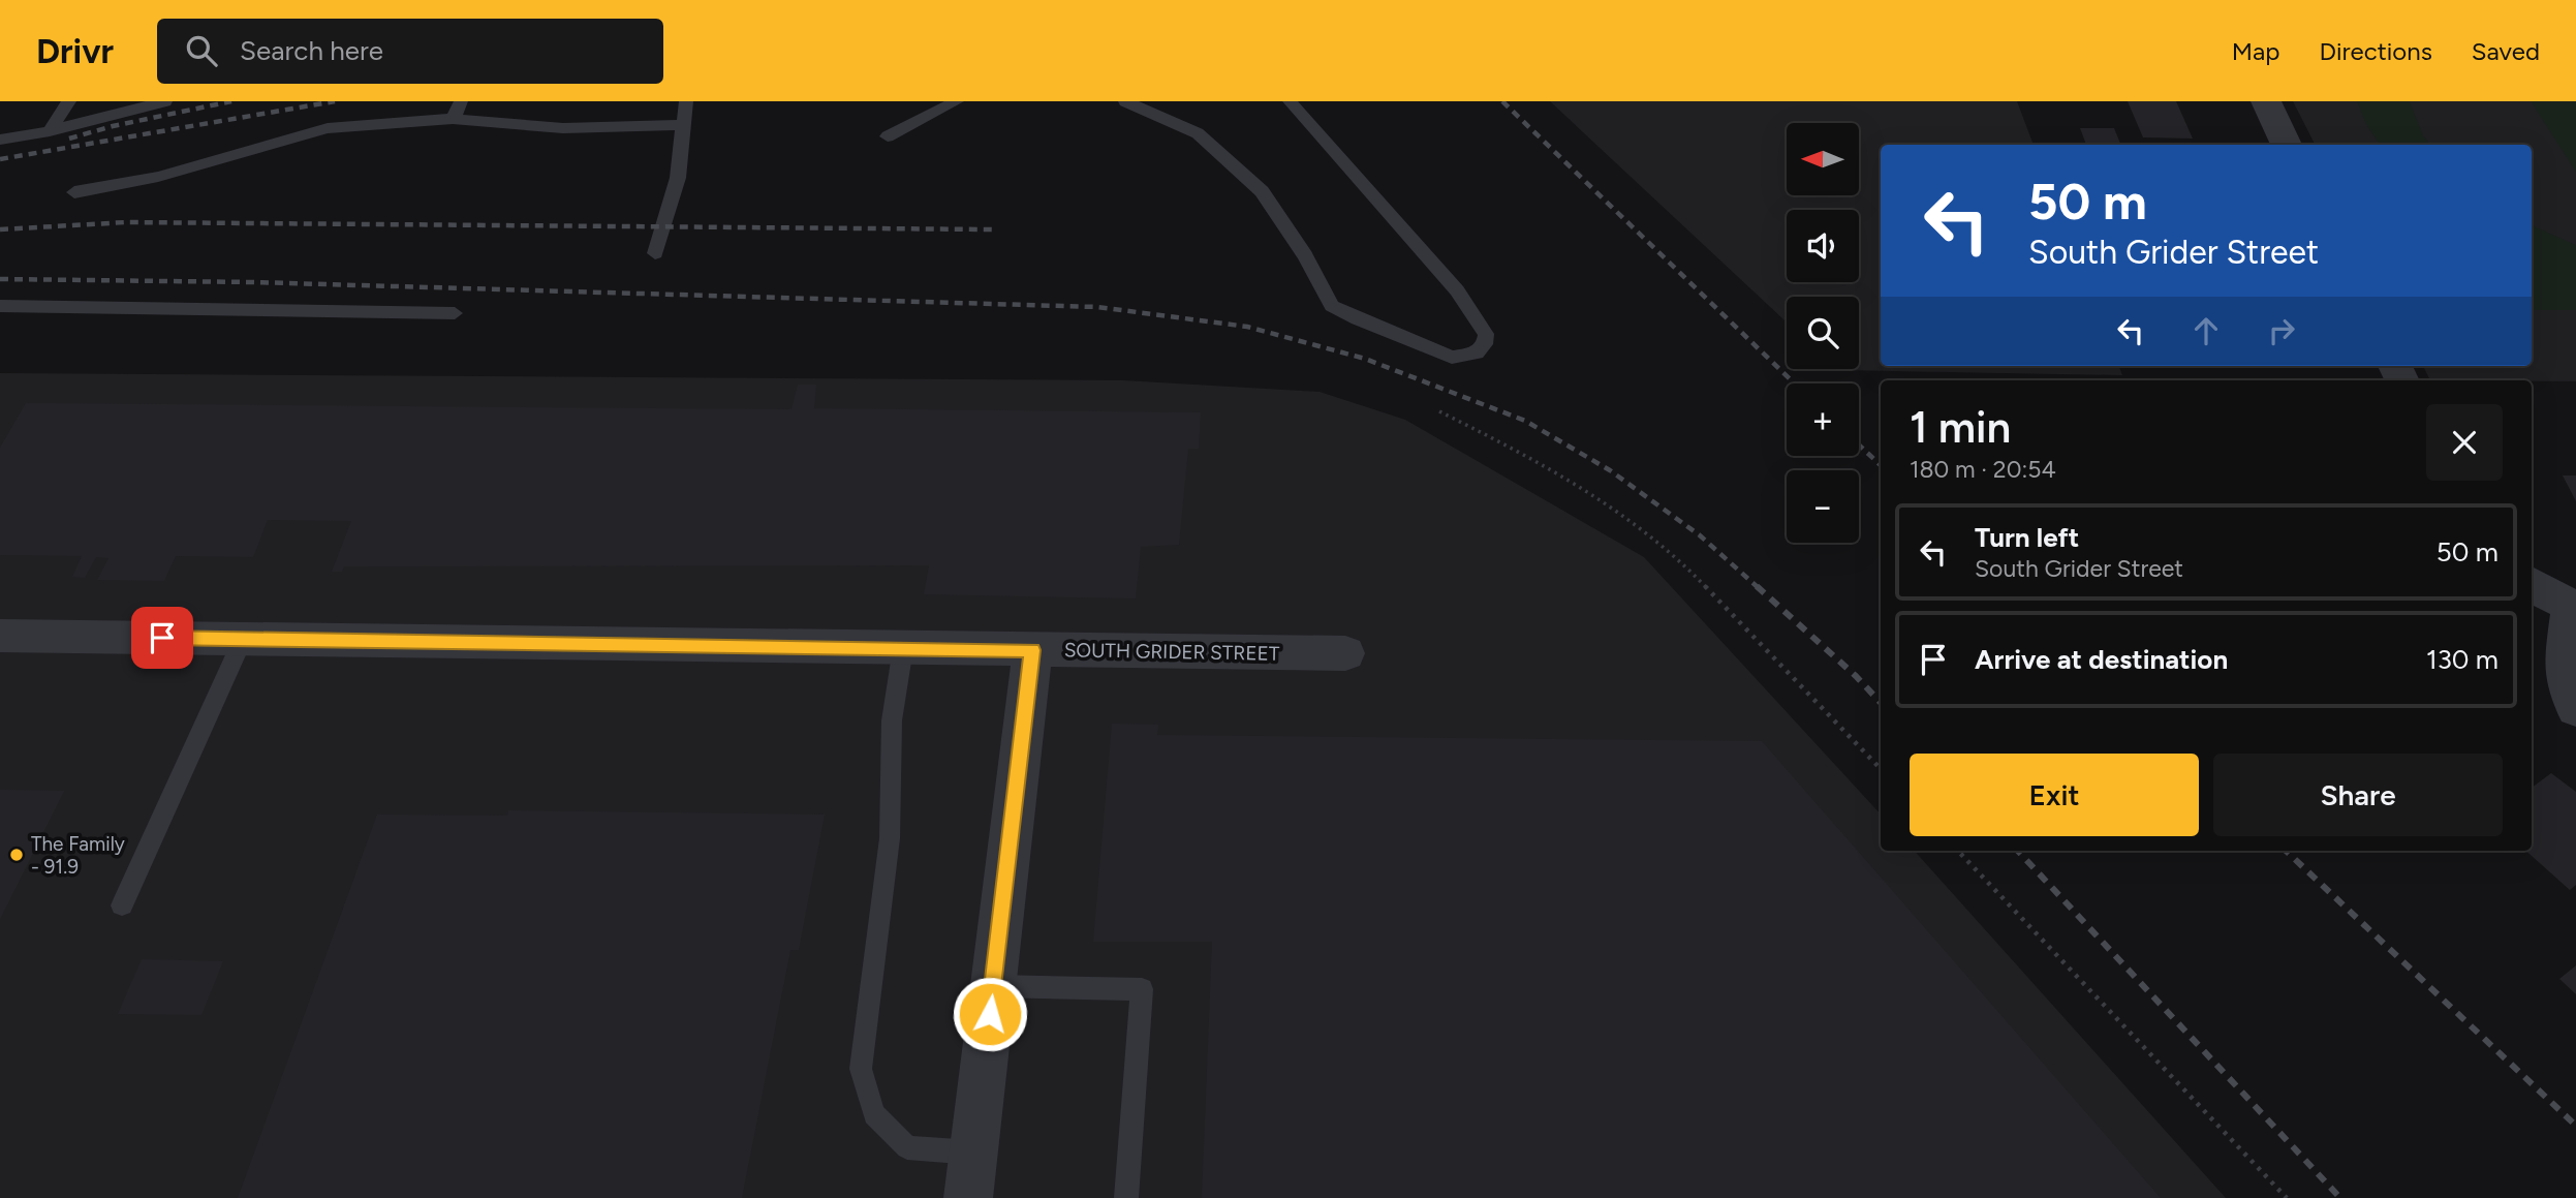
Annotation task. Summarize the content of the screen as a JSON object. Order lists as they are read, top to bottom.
{
  "streets": {
    "street": ["SOUTH GRIDER STREET"]
  },
  "places": ["The Family - 91.9"],
  "north": "left",
  "page": {
    "header": "Drivr",
    "search": "Search here",
    "nav": ["Map", "Directions", "Saved"],
    "map_buttons": ["+", "−"],
    "turn": ["50 m", "South Grider Street"],
    "heading": ["1 min", "180 m · 20:54"],
    "list": [
      {
        "name": "Turn left",
        "note": "South Grider Street",
        "value": "50 m"
      },
      {
        "name": "Arrive at destination",
        "value": "130 m"
      }
    ],
    "buttons": ["Exit", "Share"]
  }
}
